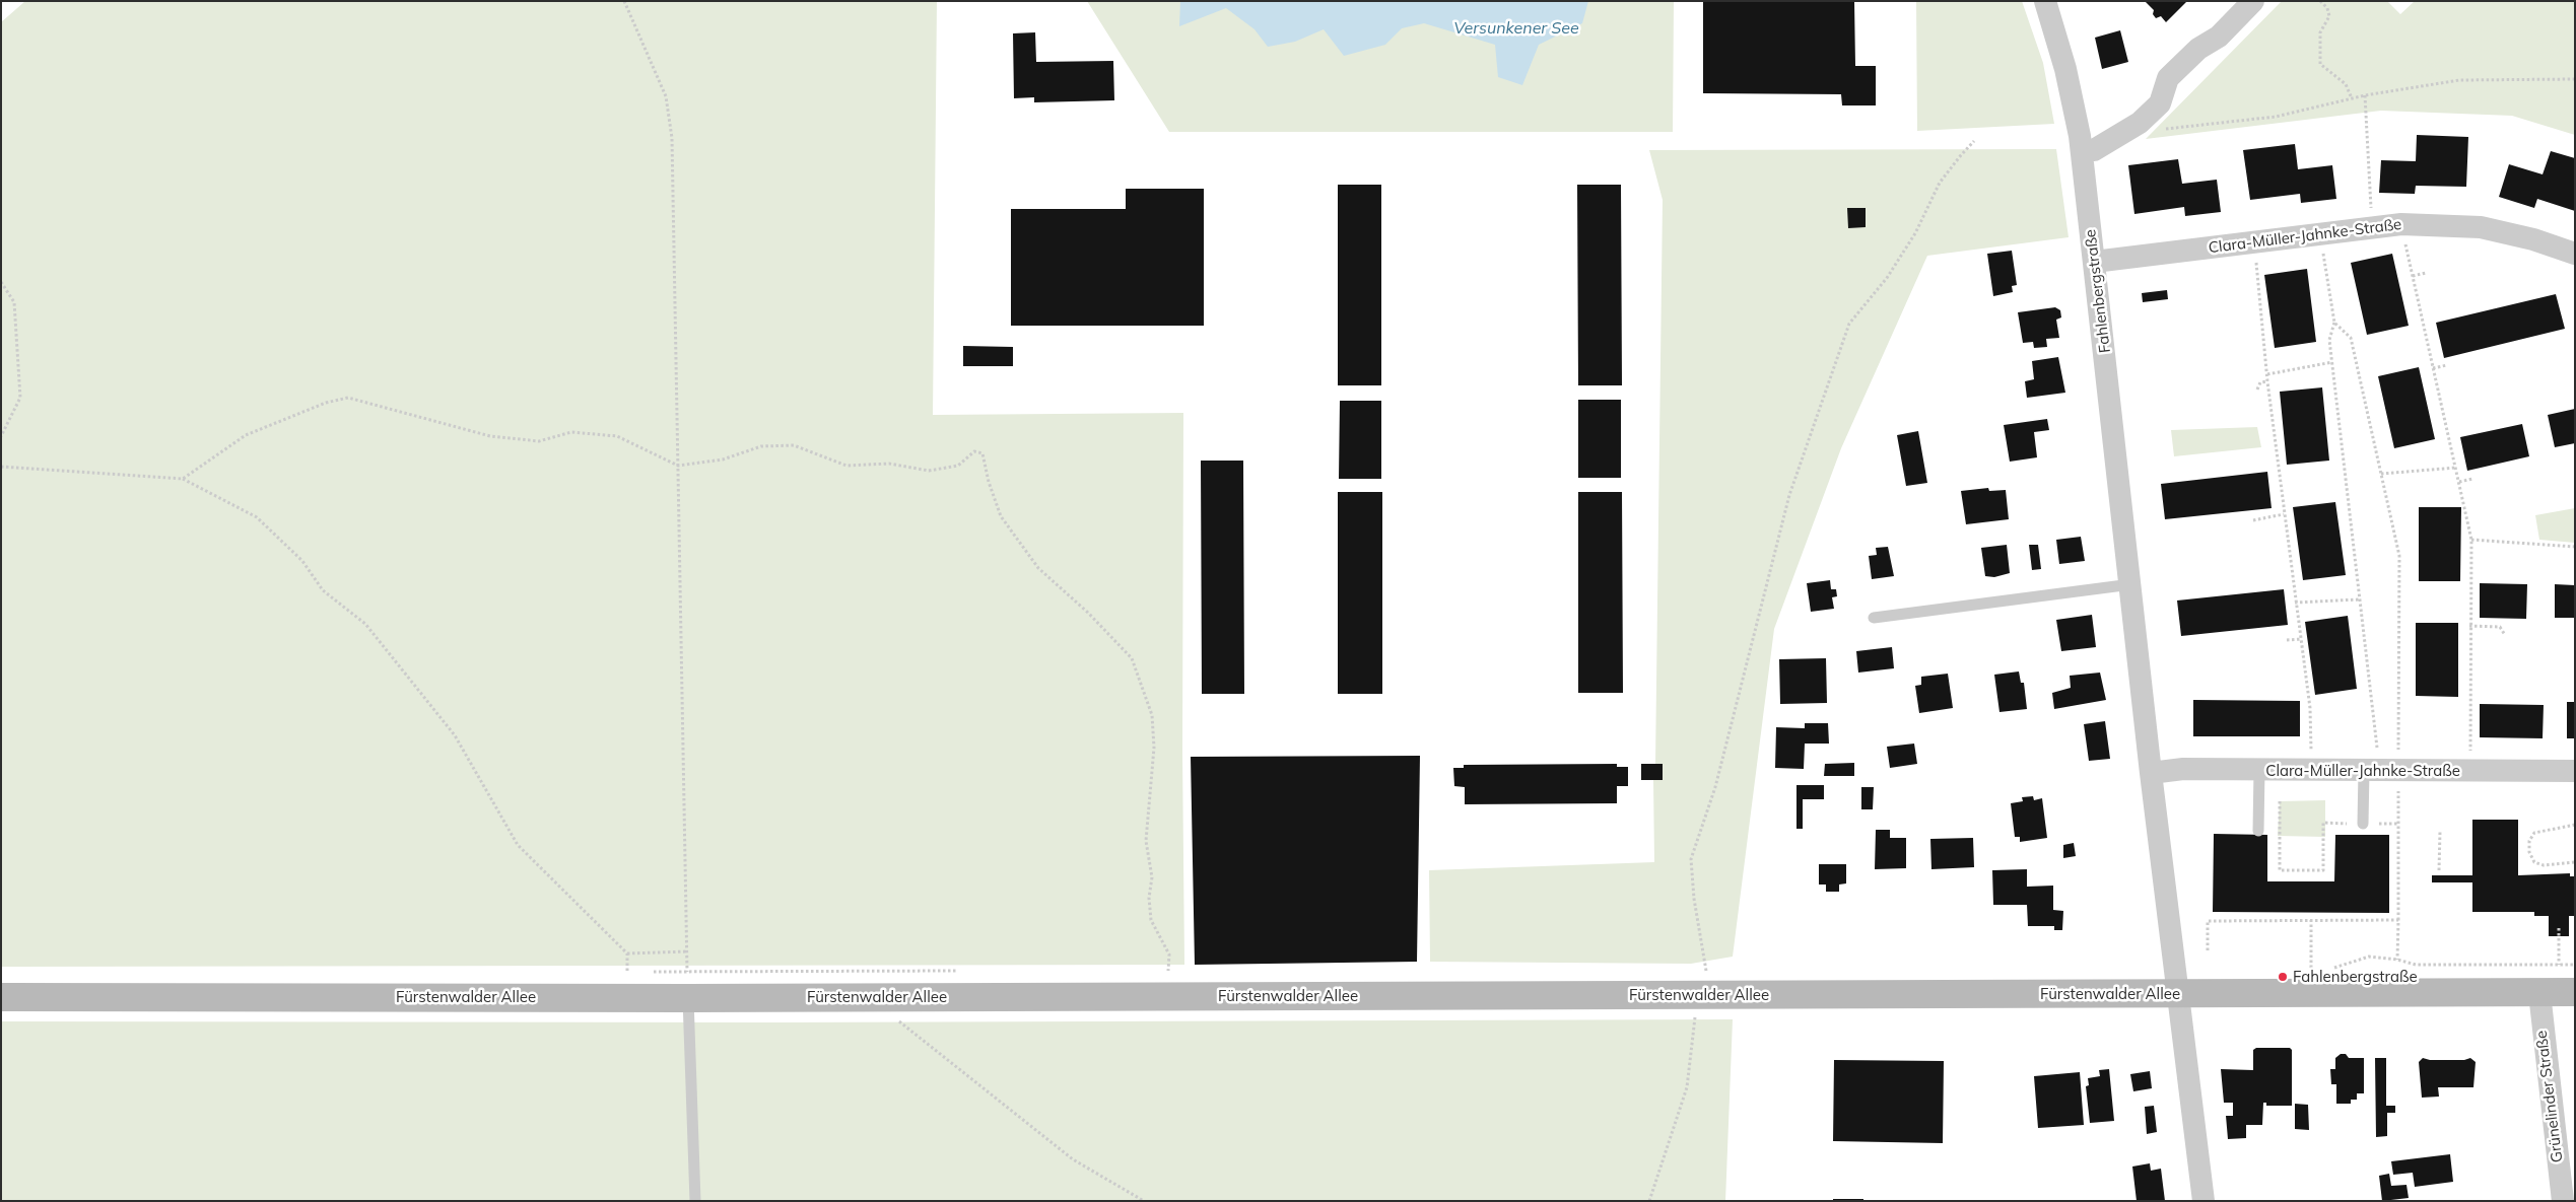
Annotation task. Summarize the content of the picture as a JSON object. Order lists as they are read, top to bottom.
{
  "streets": {
    "main road": ["Fürstenwalder Allee"],
    "street": ["Clara-Müller-Jahnke-Straße", "Fahlenbergstraße", "Grünelinder Straße"]
  },
  "crossings": [
    ["Clara-Müller-Jahnke-Straße", "Fahlenbergstraße"],
    ["Fahlenbergstraße", "Fürstenwalder Allee"],
    ["Fürstenwalder Allee", "Grünelinder Straße"]
  ],
  "water": ["Versunkener See"],
  "places": ["Fahlenbergstraße"]
}
